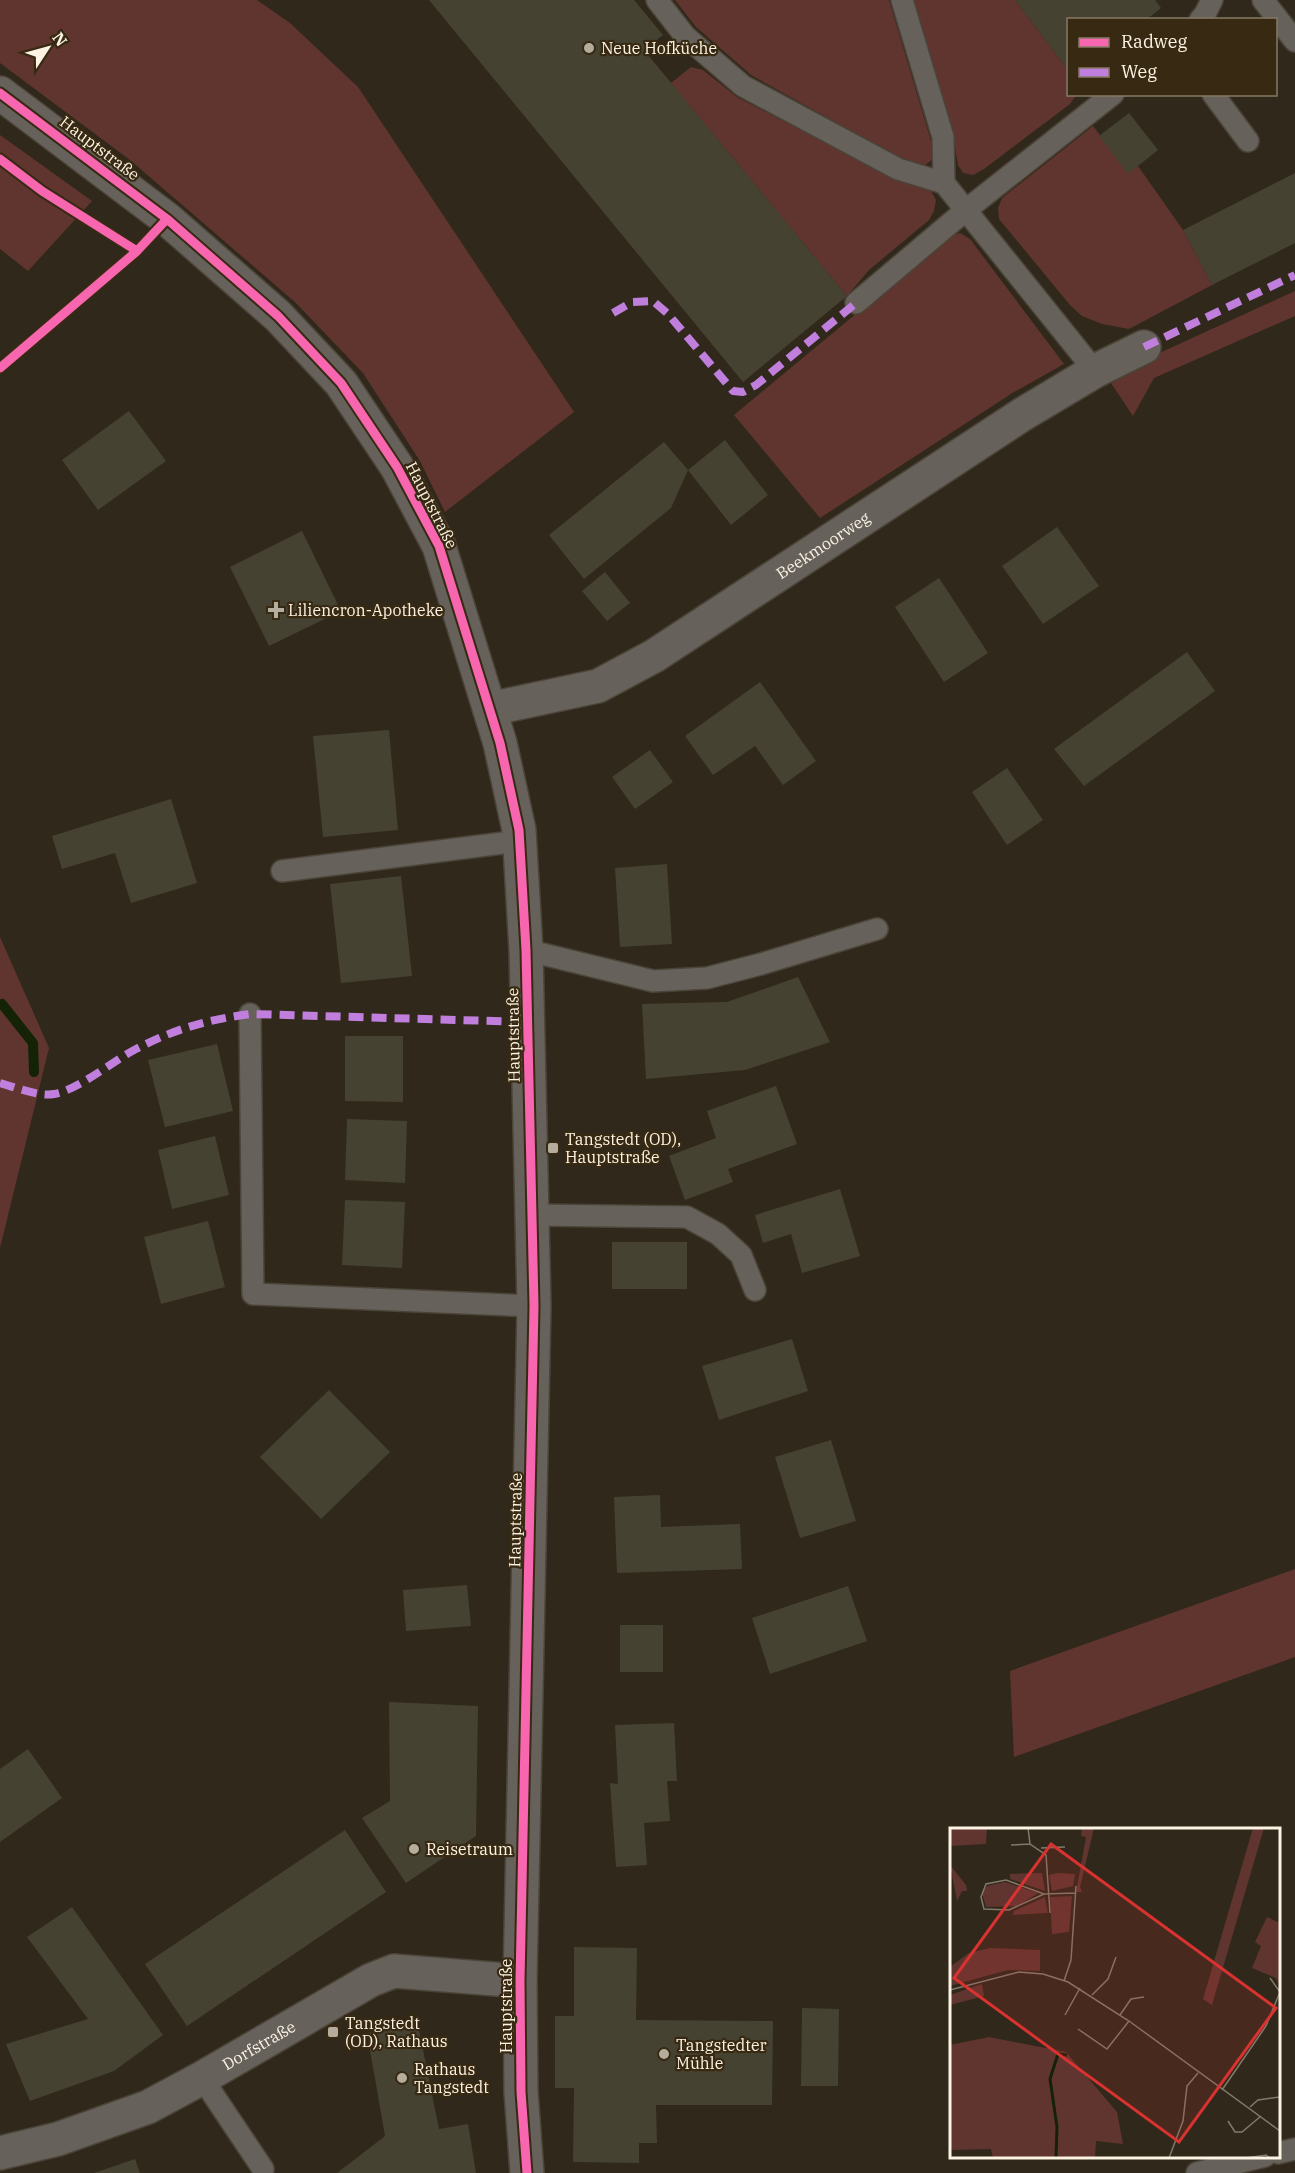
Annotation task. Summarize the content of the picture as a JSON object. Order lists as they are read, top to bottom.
{
  "streets": {
    "street": ["Hauptstraße", "Beekmoorweg", "Dorfstraße"]
  },
  "crossings": [
    ["Hauptstraße", "Beekmoorweg"],
    ["Hauptstraße", "Dorfstraße"]
  ],
  "places": {
    "other": [
      "Neue Hofküche",
      "Reisetraum",
      "Tangstedter Mühle",
      "Rathaus Tangstedt"
    ],
    "health": ["Liliencron-Apotheke"],
    "transit": ["Tangstedt (OD), Hauptstraße", "Tangstedt (OD), Rathaus"]
  },
  "legend": ["Radweg", "Weg"],
  "north": "top right"
}
